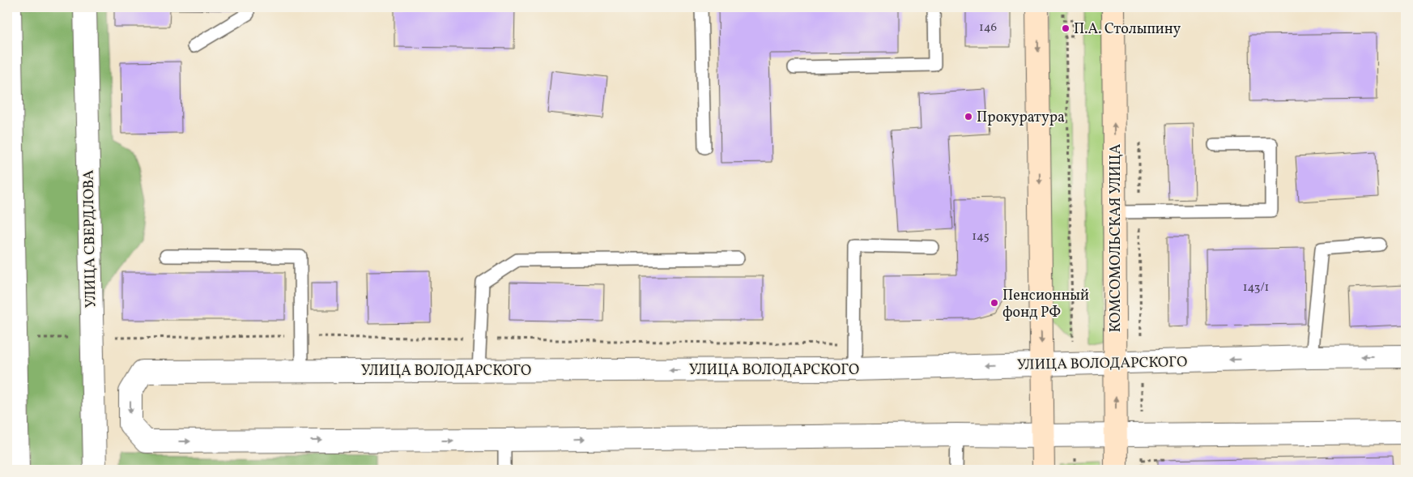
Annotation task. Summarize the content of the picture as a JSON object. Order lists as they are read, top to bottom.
{
  "streets": {
    "street": ["КОМСОМОЛЬСКАЯ УЛИЦА", "УЛИЦА СВЕРДЛОВА", "УЛИЦА ВОЛОДАРСКОГО"]
  },
  "crossings": [
    ["КОМСОМОЛЬСКАЯ УЛИЦА", "УЛИЦА ВОЛОДАРСКОГО"]
  ],
  "places": ["П.А. Столыпину", "Прокуратура", "Пенсионный фонд РФ"],
  "house_numbers": ["146", "145", "143/1"]
}
